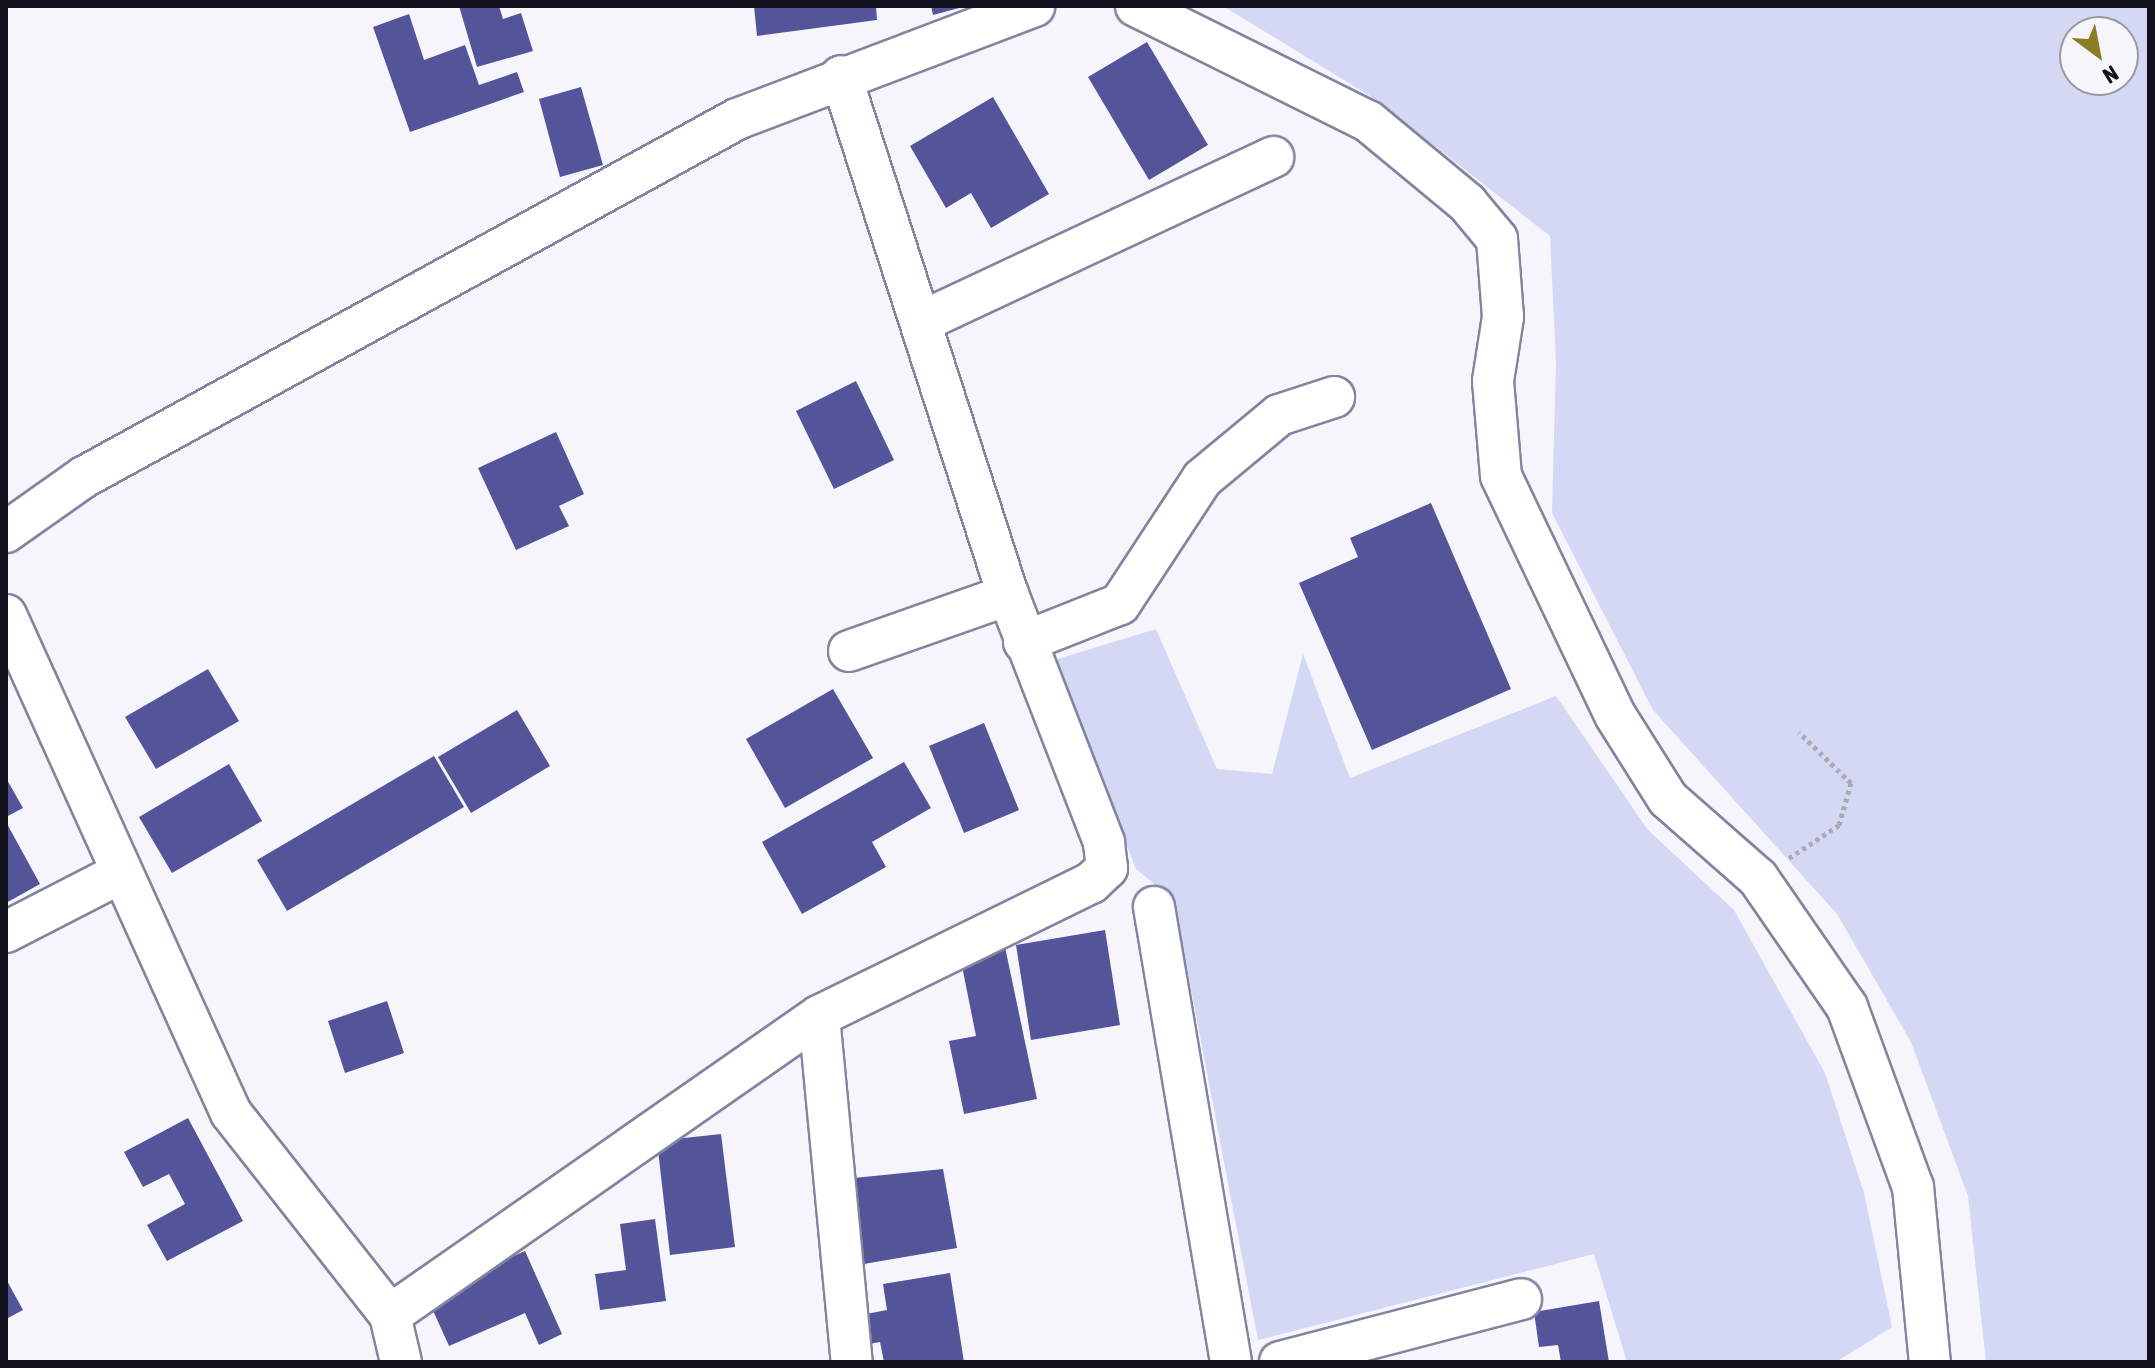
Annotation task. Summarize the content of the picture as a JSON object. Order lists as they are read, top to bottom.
{
  "north": "bottom right"
}
